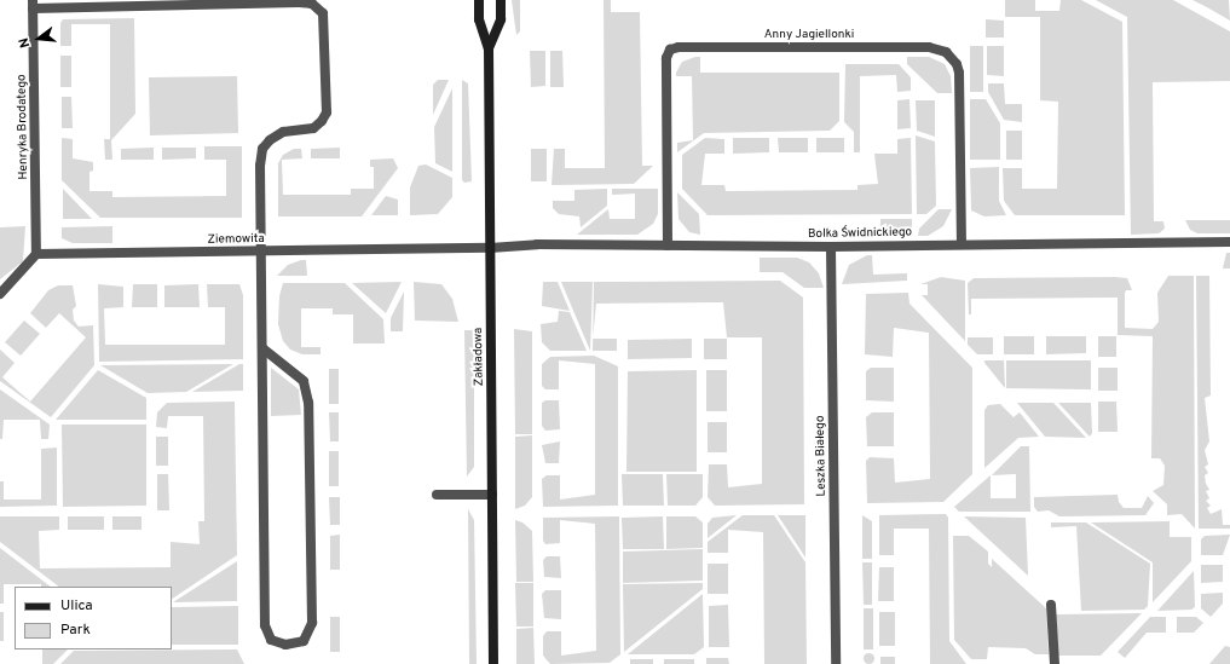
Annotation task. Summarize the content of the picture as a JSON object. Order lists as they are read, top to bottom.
{
  "streets": {
    "street": [
      "Anny Jagiellonki",
      "Henryka Brodatego",
      "Bolka Świdnickiego",
      "Ziemowita",
      "Zakładowa",
      "Leszka Białego"
    ]
  },
  "crossings": [
    ["Anny Jagiellonki", "Bolka Świdnickiego"],
    ["Henryka Brodatego", "Ziemowita"],
    ["Bolka Świdnickiego", "Ziemowita"],
    ["Bolka Świdnickiego", "Zakładowa"],
    ["Bolka Świdnickiego", "Leszka Białego"],
    ["Ziemowita", "Zakładowa"]
  ],
  "legend": ["Ulica", "Park"],
  "north": "left"
}
